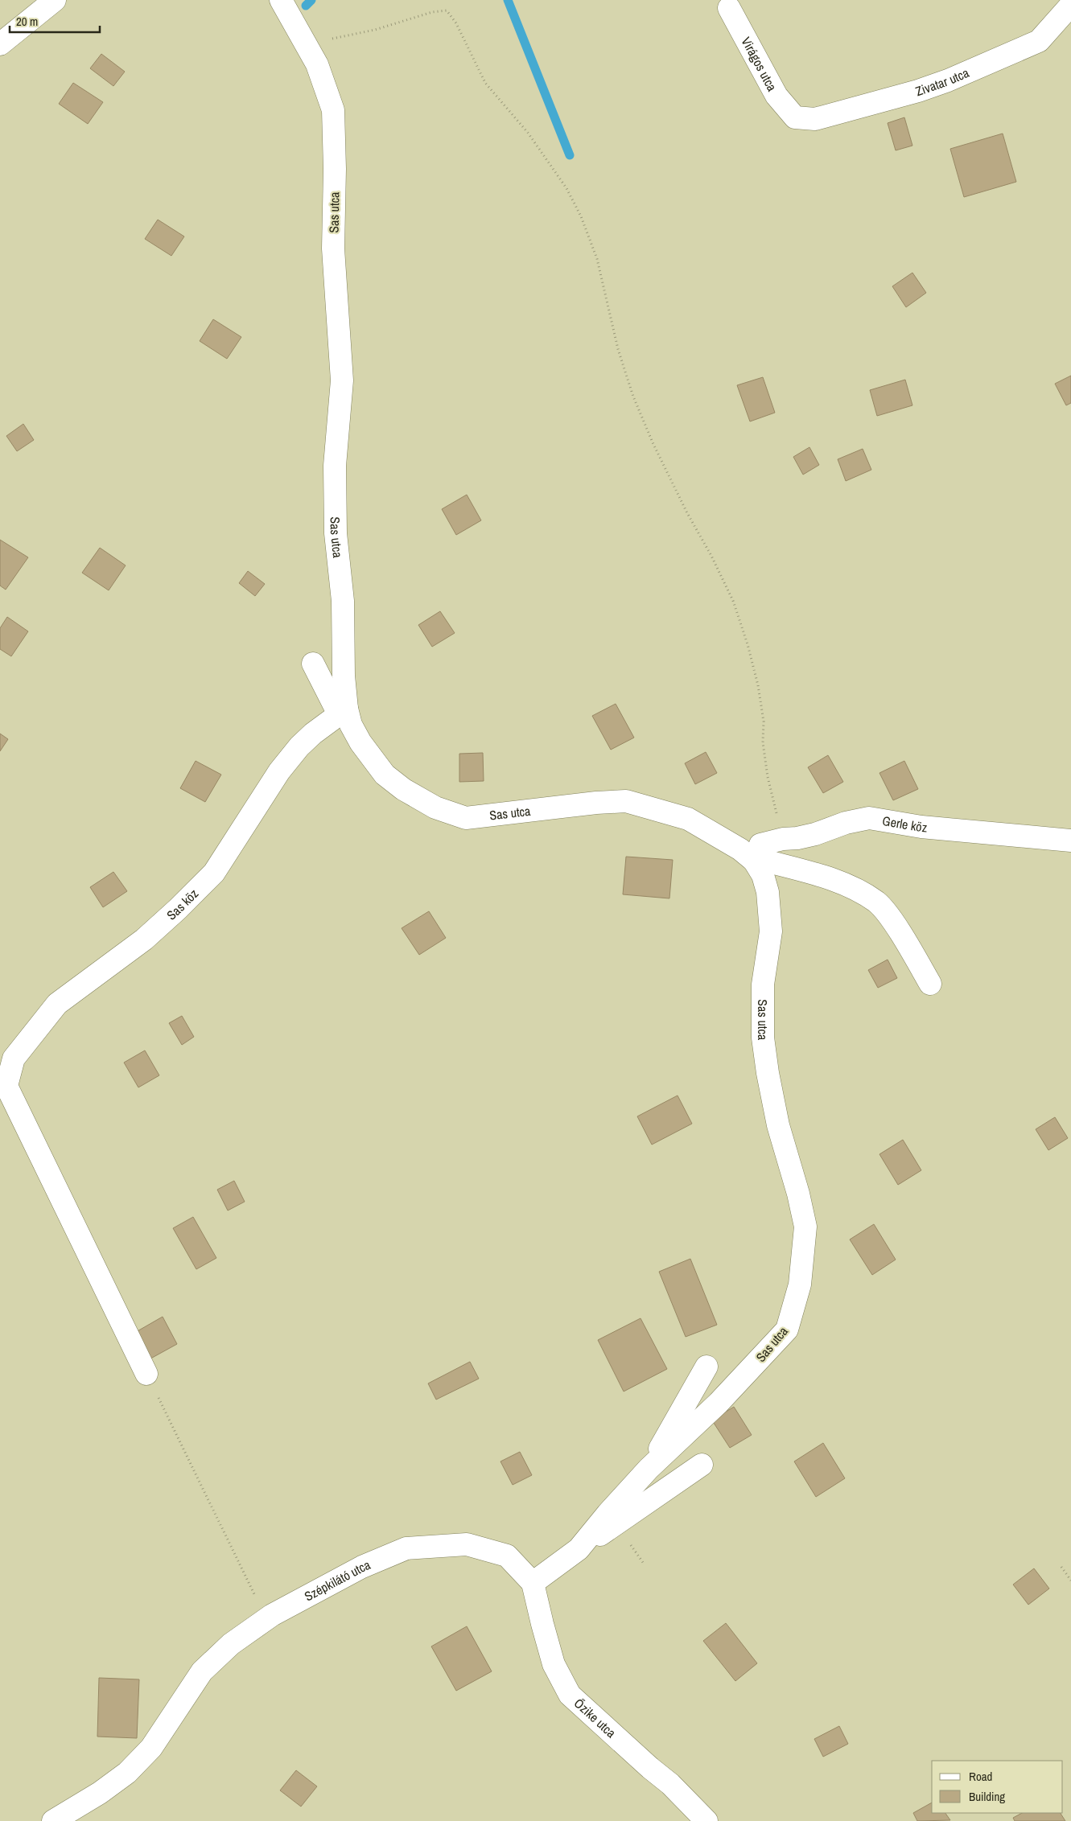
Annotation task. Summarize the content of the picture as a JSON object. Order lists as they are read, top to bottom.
{
  "streets": {
    "street": [
      "Virágos utca",
      "Zivatar utca",
      "Sas utca",
      "Gerle köz",
      "Sas köz",
      "Szépkilátó utca",
      "Őzike utca"
    ]
  },
  "crossings": [
    ["Virágos utca", "Zivatar utca"],
    ["Sas utca", "Gerle köz"],
    ["Sas utca", "Sas köz"],
    ["Szépkilátó utca", "Őzike utca"]
  ],
  "legend": ["Road", "Building"],
  "scale_bar": "20 m"
}
